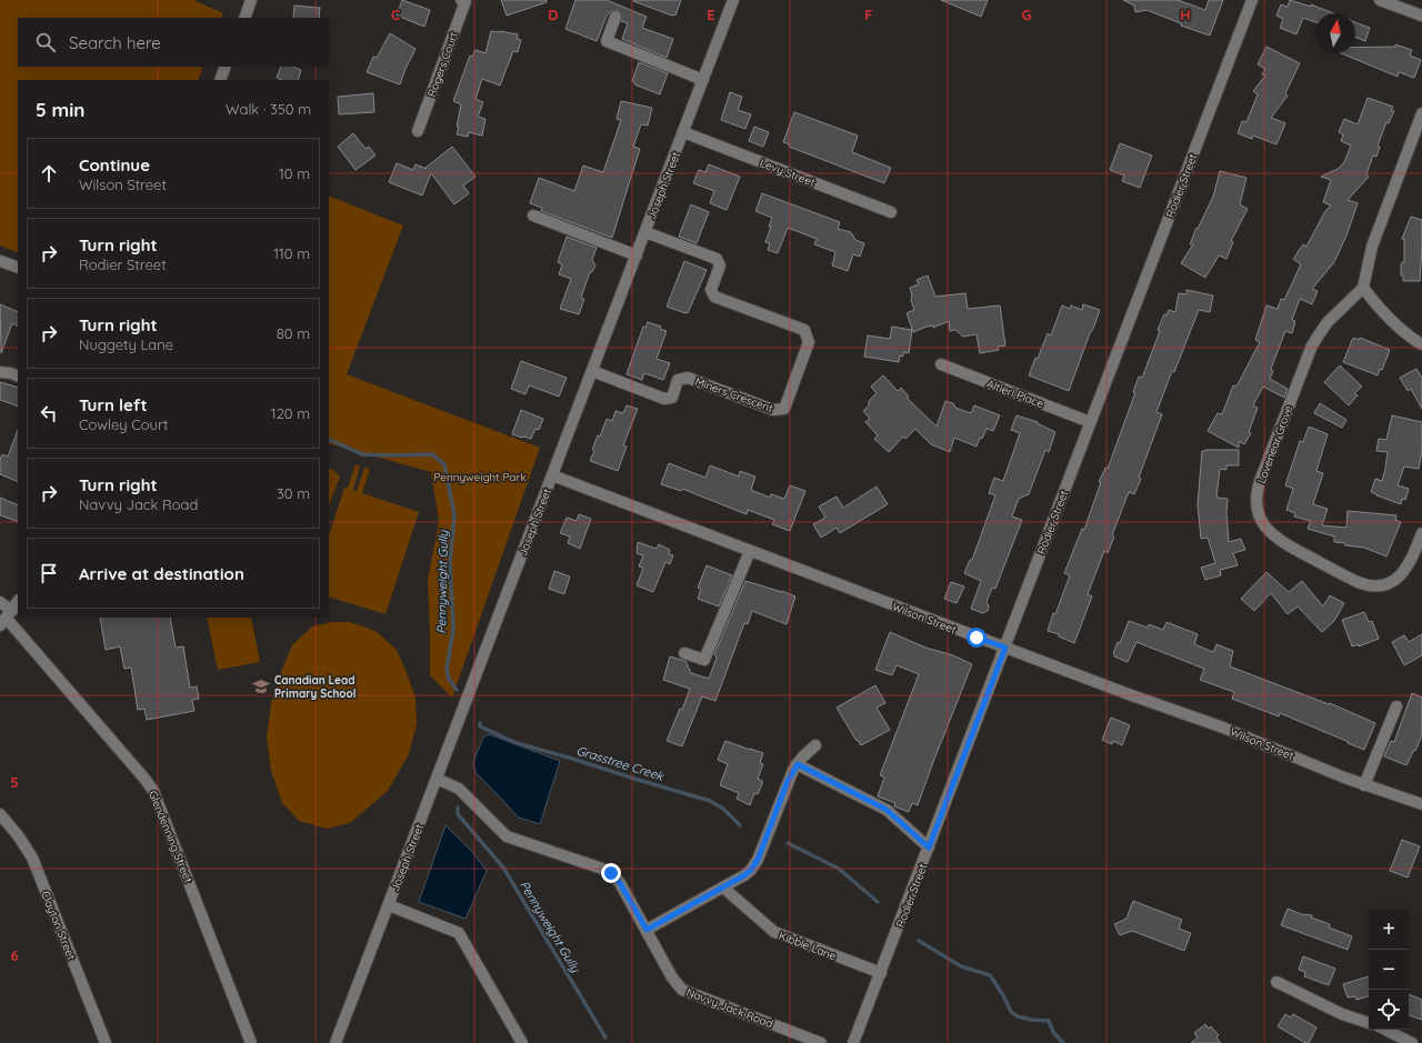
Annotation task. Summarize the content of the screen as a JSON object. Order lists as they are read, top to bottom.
{
  "streets": {
    "street": [
      "Rogers Court",
      "Levy Street",
      "Joseph Street",
      "Rodier Street",
      "Altieri Place",
      "Miners Crescent",
      "Lovenear Grove",
      "Wilson Street",
      "Glendenning Street",
      "Clayton Street",
      "Kibble Lane",
      "Navvy Jack Road"
    ]
  },
  "crossings": [
    ["Levy Street", "Joseph Street"],
    ["Joseph Street", "Miners Crescent"],
    ["Joseph Street", "Wilson Street"],
    ["Joseph Street", "Navvy Jack Road"],
    ["Rodier Street", "Altieri Place"],
    ["Rodier Street", "Wilson Street"],
    ["Rodier Street", "Kibble Lane"]
  ],
  "water": ["Pennyweight Gully", "Grasstree Creek"],
  "parks": ["Pennyweight Park"],
  "places": {
    "school or university": ["Canadian Lead Primary School"]
  },
  "north": "top",
  "page": {
    "search": "Search here",
    "heading": ["5 min", "Walk · 350 m"],
    "list": [
      ["Continue", "Wilson Street", "10 m"],
      ["Turn right", "Rodier Street", "110 m"],
      ["Turn right", "Nuggety Lane", "80 m"],
      ["Turn left", "Cowley Court", "120 m"],
      ["Turn right", "Navvy Jack Road", "30 m"],
      "Arrive at destination"
    ],
    "map_buttons": ["+", "−"]
  },
  "grid": {
    "columns": [
      "C",
      "D",
      "E",
      "F",
      "G",
      "H"
    ],
    "rows": ["5", "6"]
  }
}
